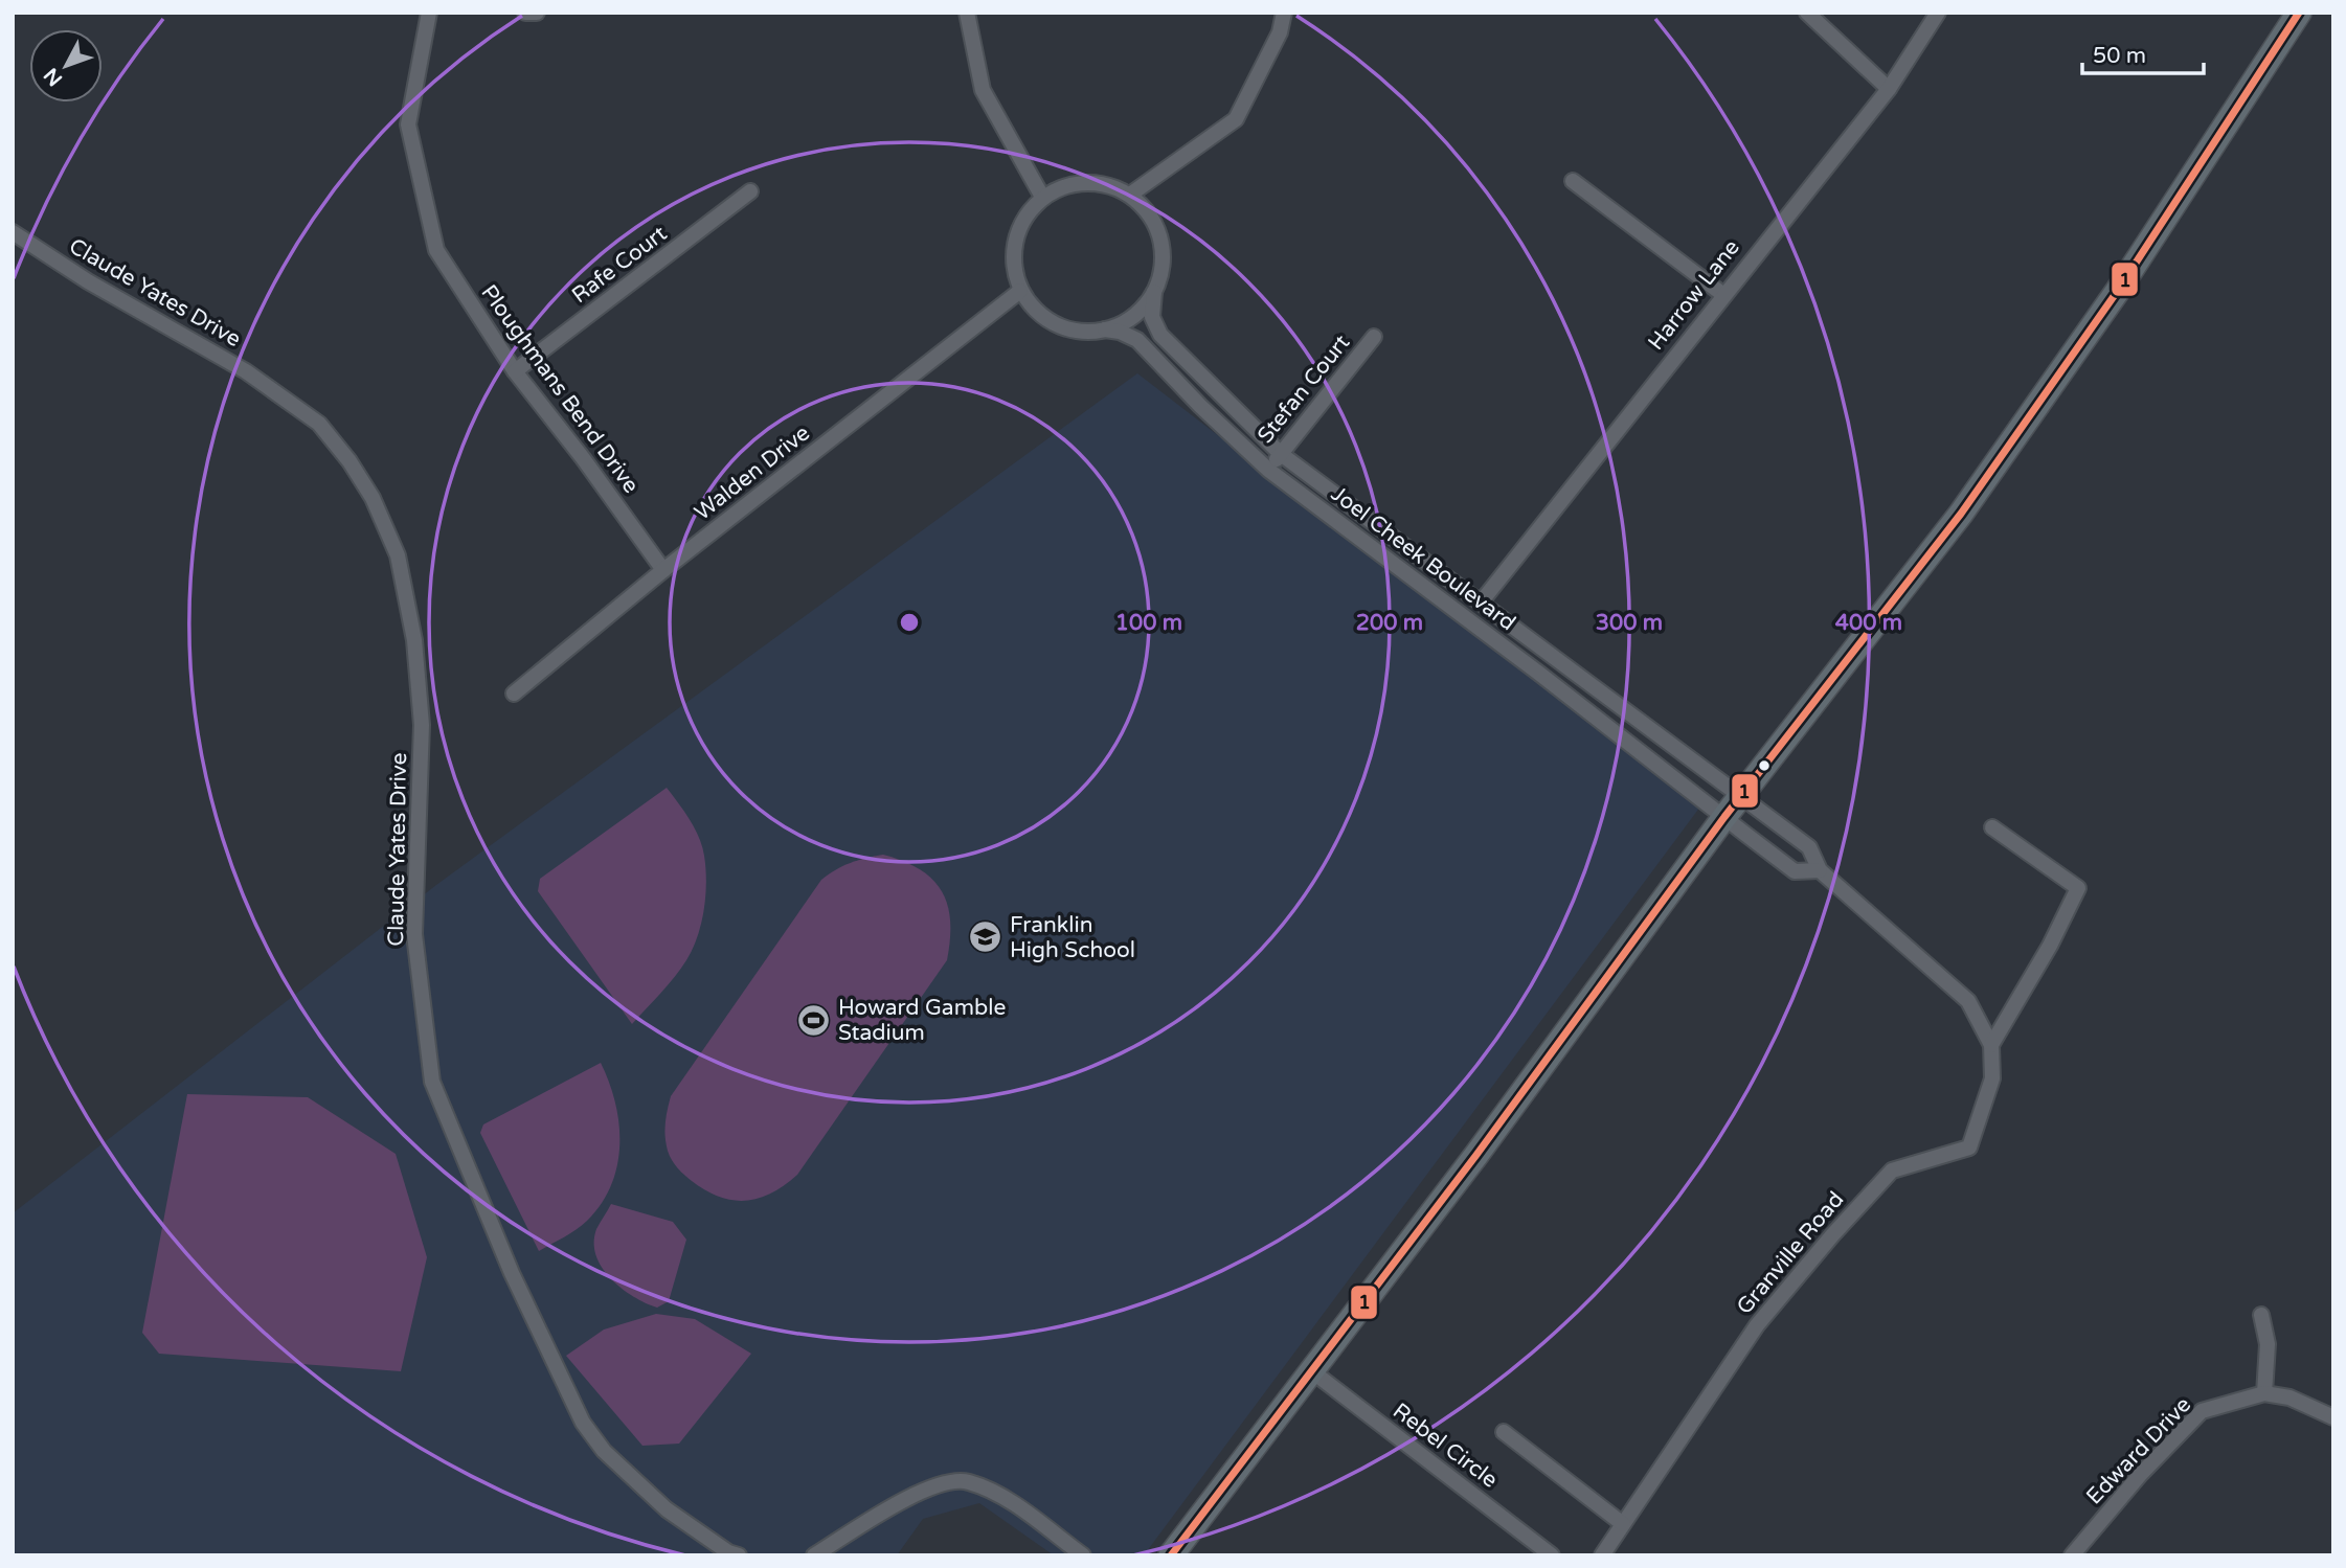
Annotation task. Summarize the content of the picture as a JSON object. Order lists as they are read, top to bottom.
{
  "streets": {
    "street": [
      "Rafe Court",
      "Claude Yates Drive",
      "Harrow Lane",
      "Ploughmans Bend Drive",
      "Stefan Court",
      "Walden Drive",
      "Joel Cheek Boulevard",
      "Granville Road",
      "Rebel Circle",
      "Edward Drive"
    ]
  },
  "crossings": [
    ["Rafe Court", "Ploughmans Bend Drive"],
    ["Harrow Lane", "Joel Cheek Boulevard"],
    ["Ploughmans Bend Drive", "Walden Drive"],
    ["Stefan Court", "Joel Cheek Boulevard"],
    ["Walden Drive", "Joel Cheek Boulevard"],
    ["Joel Cheek Boulevard", "Granville Road"]
  ],
  "places": {
    "school or university": ["Franklin High School"],
    "sports": ["Howard Gamble Stadium"]
  },
  "lines": ["transit line 1"],
  "scale_bar": "50 m",
  "north": "bottom left",
  "rings": [
    "100 m",
    "200 m",
    "300 m",
    "400 m"
  ]
}
